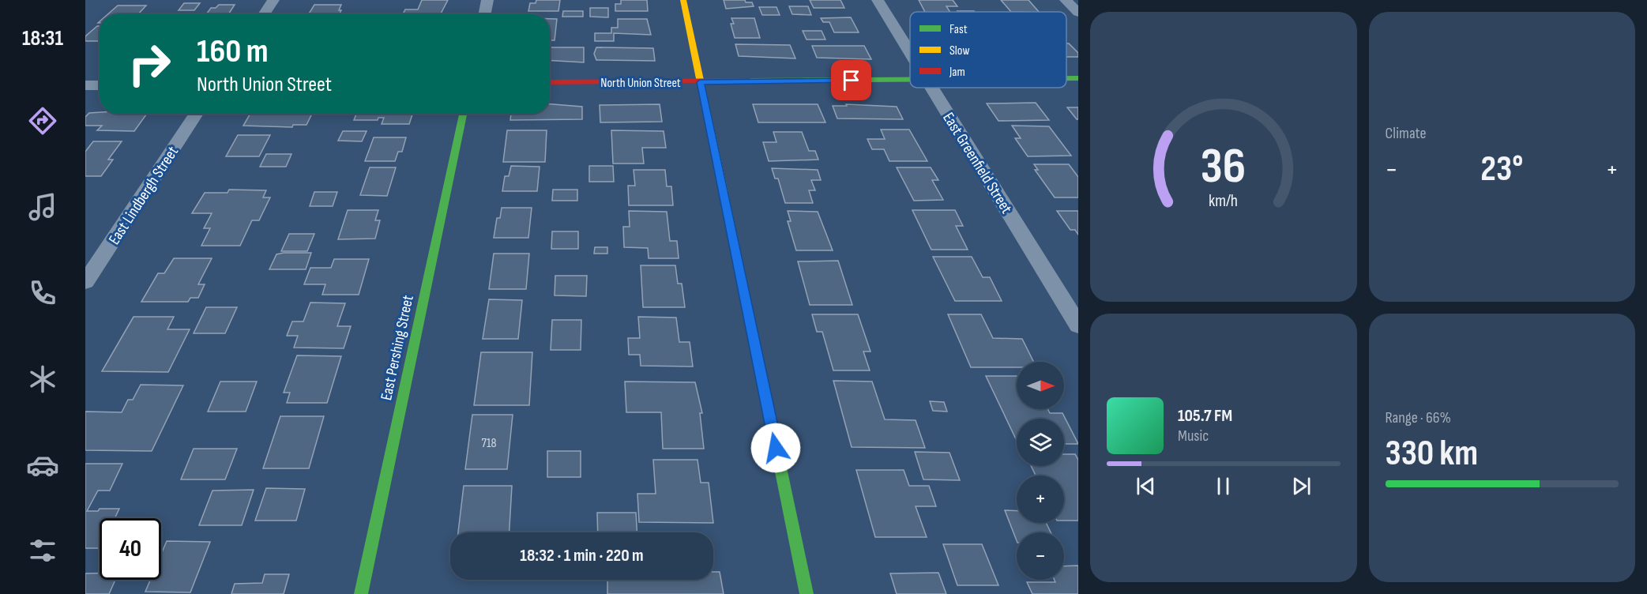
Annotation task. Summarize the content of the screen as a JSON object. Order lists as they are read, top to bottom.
{
  "streets": {
    "street": [
      "North Union Street",
      "East Greenfield Street",
      "East Lindbergh Street",
      "East Pershing Street"
    ]
  },
  "house_numbers": ["718"],
  "legend": ["Fast", "Slow", "Jam"],
  "north": "right",
  "page": {
    "tabs": "18:31",
    "tile": [
      "Climate",
      ["Range · 66%", "330 km"]
    ],
    "turn": ["160 m", "North Union Street"],
    "heat": ["−", "23°", "+"],
    "map_buttons": ["+", "−"],
    "song": ["105.7 FM", "Music"],
    "limit": "40",
    "trip": "18:32 · 1 min · 220 m",
    "gauge": ["36", "km/h"]
  }
}
